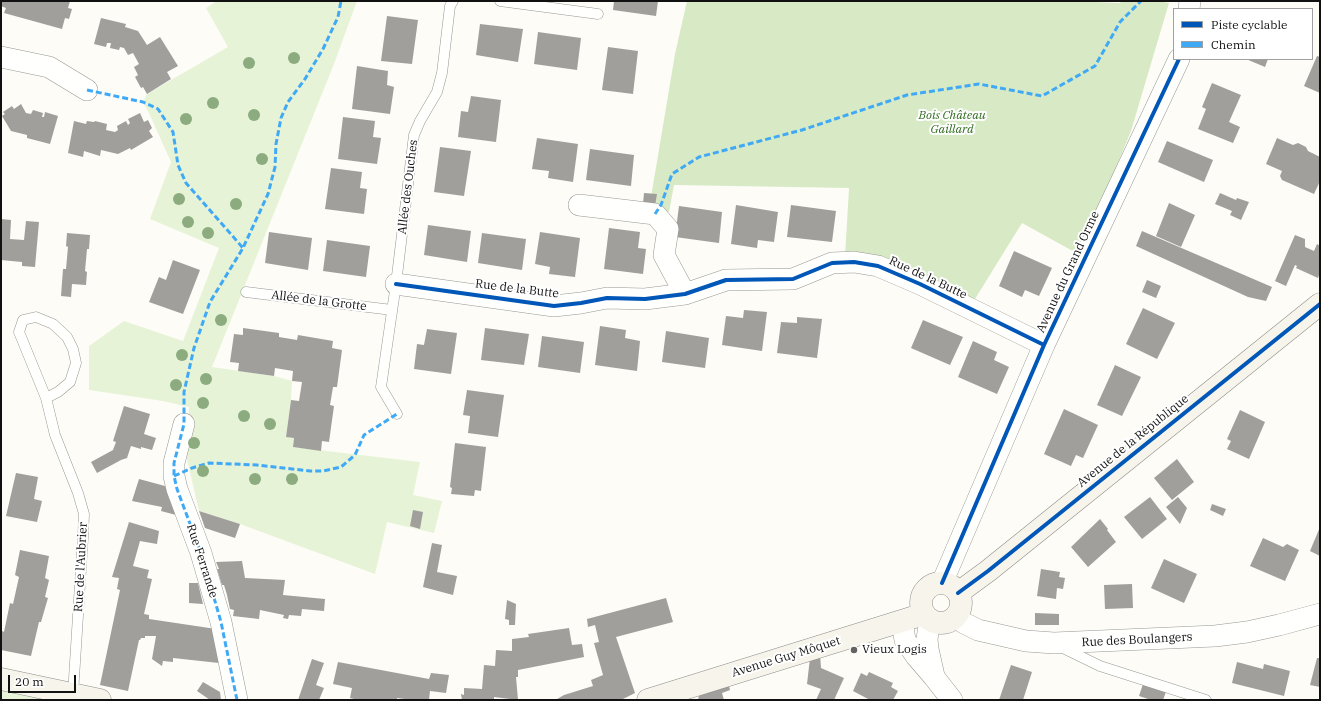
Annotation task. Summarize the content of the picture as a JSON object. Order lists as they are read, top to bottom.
{
  "streets": {
    "street": [
      "Avenue du Grand Orme",
      "Rue de la Butte",
      "Avenue de la République",
      "Rue Ferrande",
      "Rue des Boulangers",
      "Avenue Guy Môquet"
    ],
    "lane": ["Allée des Ouches", "Allée de la Grotte", "Rue de l'Aubrier"]
  },
  "crossings": [
    ["Allée des Ouches", "Rue de la Butte"],
    ["Avenue du Grand Orme", "Rue de la Butte"],
    ["Avenue du Grand Orme", "Avenue de la République"],
    ["Avenue du Grand Orme", "Rue des Boulangers"],
    ["Avenue du Grand Orme", "Avenue Guy Môquet"],
    ["Avenue de la République", "Rue des Boulangers"],
    ["Avenue de la République", "Avenue Guy Môquet"],
    ["Rue des Boulangers", "Avenue Guy Môquet"]
  ],
  "parks": ["Bois Château Gaillard"],
  "places": ["Vieux Logis"],
  "legend": ["Piste cyclable", "Chemin"],
  "scale_bar": "20 m"
}
